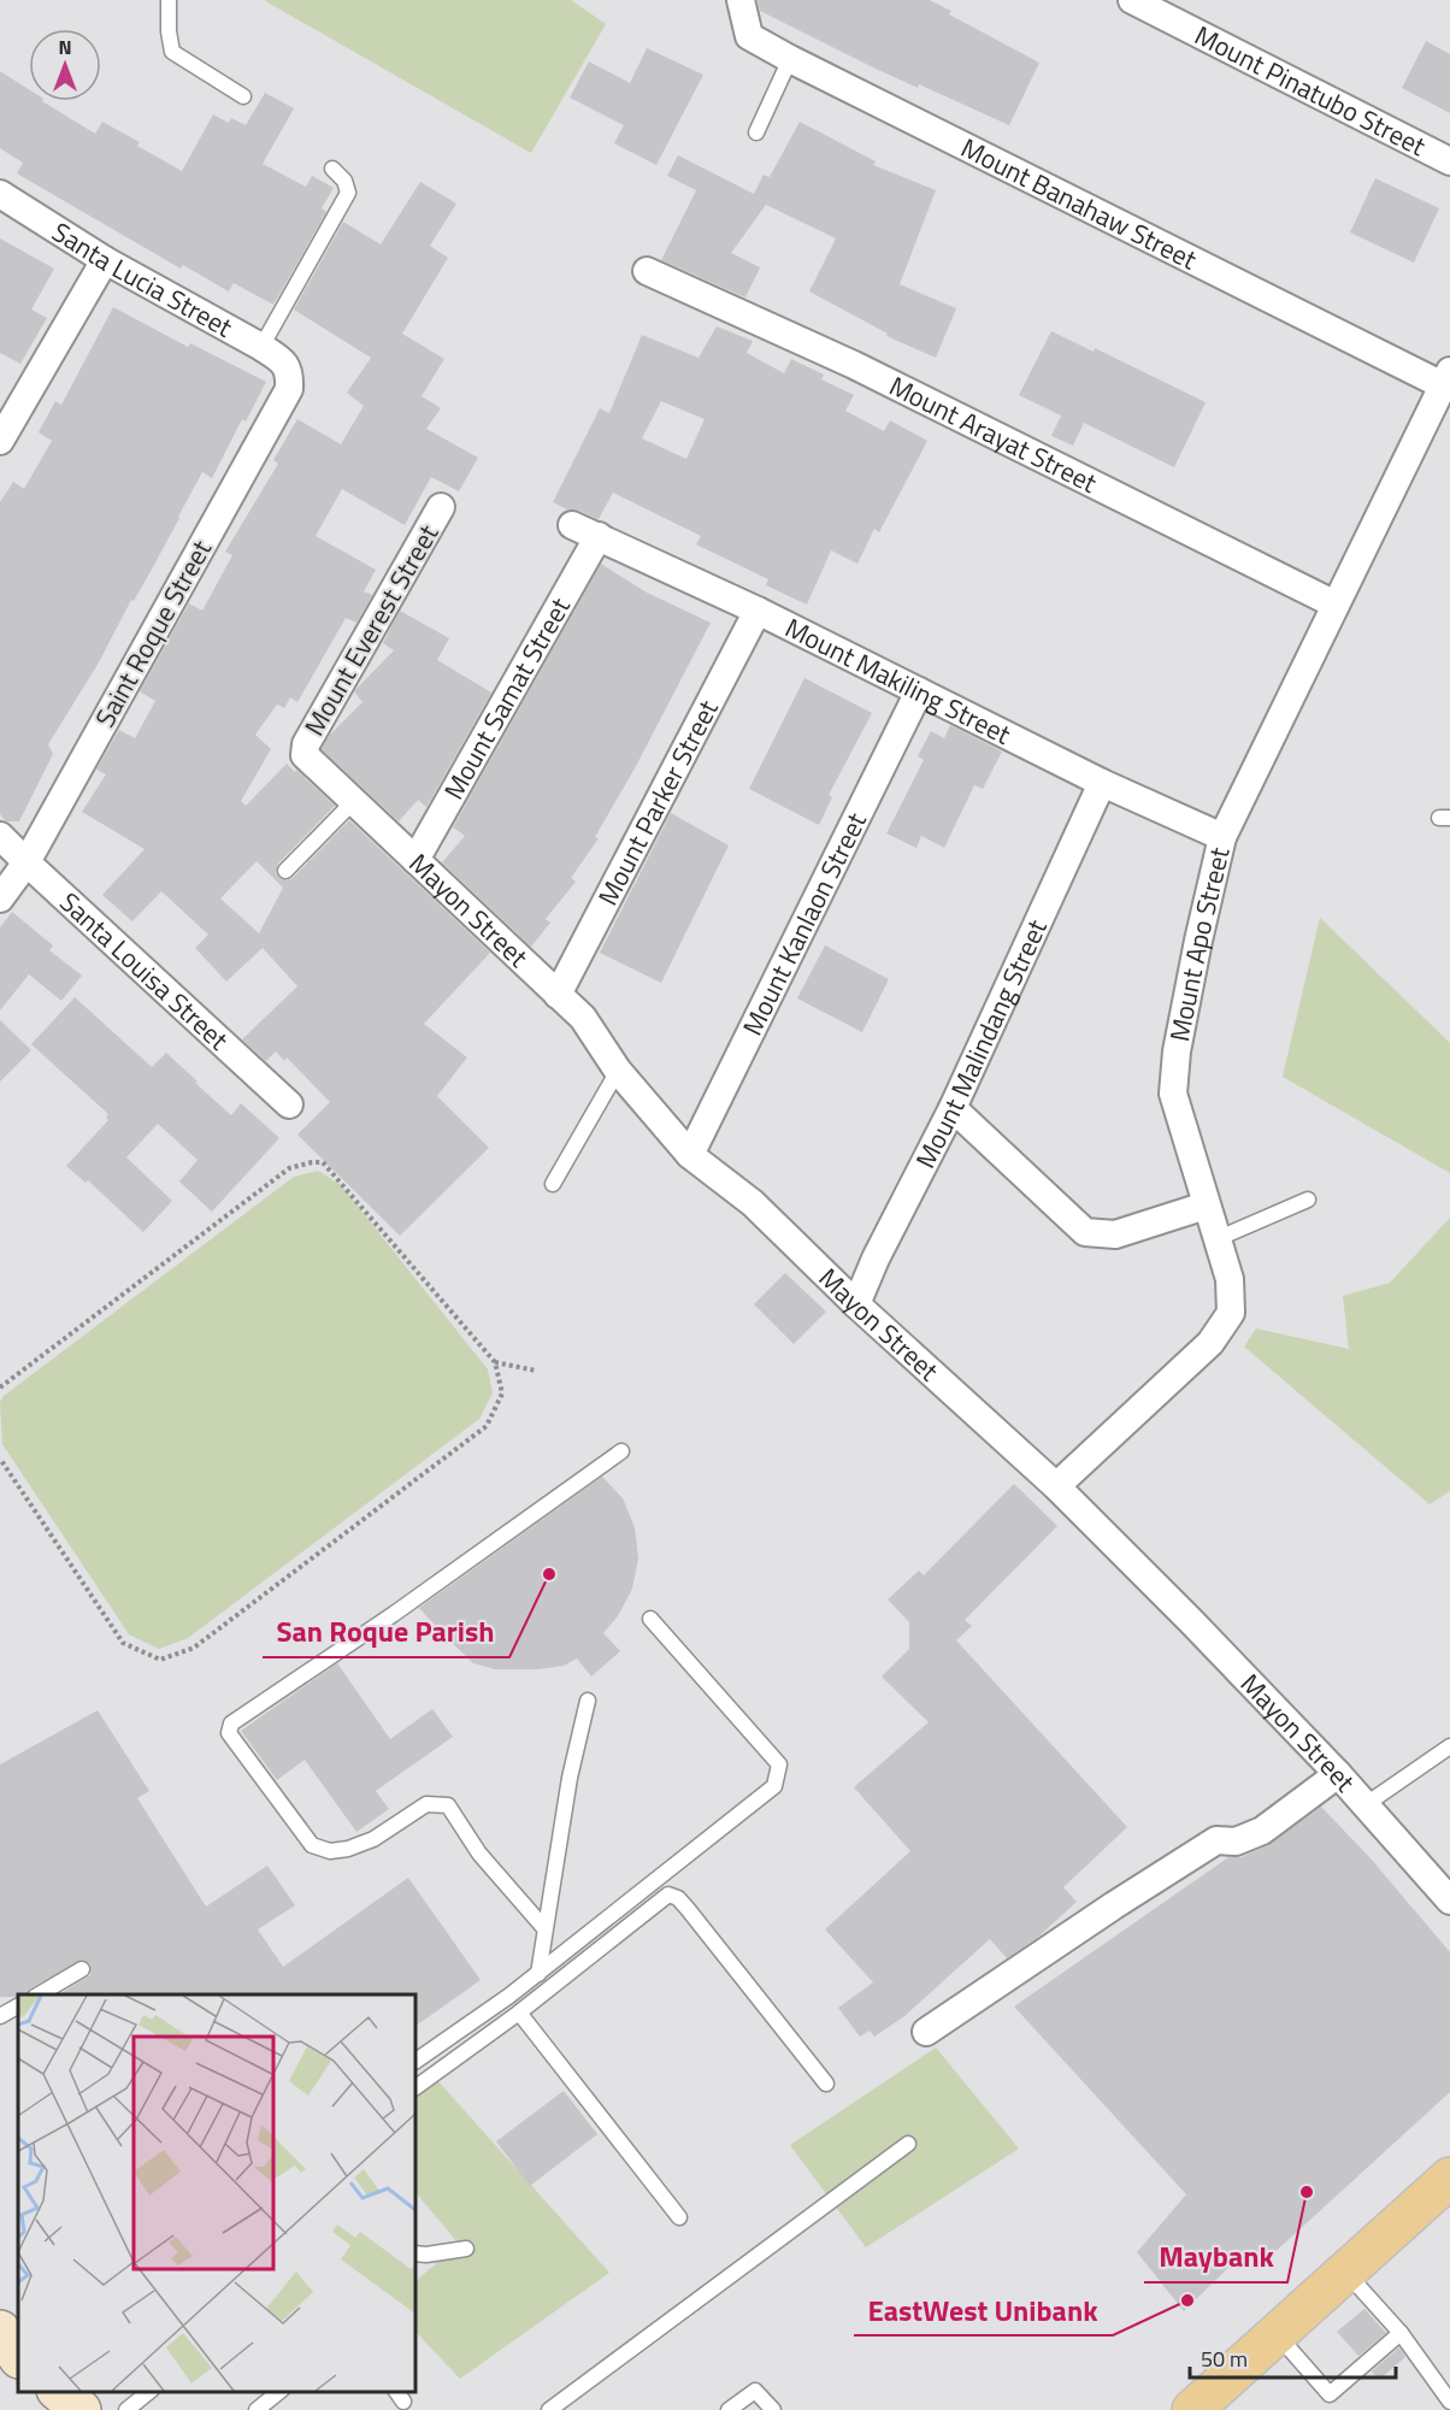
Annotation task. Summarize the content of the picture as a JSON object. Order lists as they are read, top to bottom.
{
  "streets": {
    "street": [
      "Mount Pinatubo Street",
      "Mount Banahaw Street",
      "Santa Lucia Street",
      "Mount Arayat Street",
      "Mount Everest Street",
      "Saint Roque Street",
      "Mount Makiling Street",
      "Mount Samat Street",
      "Mount Parker Street",
      "Mayon Street",
      "Mount Kanlaon Street",
      "Mount Apo Street",
      "Santa Louisa Street",
      "Mount Malindang Street"
    ]
  },
  "crossings": [
    ["Mount Banahaw Street", "Mount Apo Street"],
    ["Santa Lucia Street", "Saint Roque Street"],
    ["Mount Arayat Street", "Mount Apo Street"],
    ["Mount Everest Street", "Mayon Street"],
    ["Saint Roque Street", "Santa Louisa Street"],
    ["Mount Makiling Street", "Mount Samat Street"],
    ["Mount Makiling Street", "Mount Parker Street"],
    ["Mount Makiling Street", "Mount Kanlaon Street"],
    ["Mount Makiling Street", "Mount Apo Street"],
    ["Mount Makiling Street", "Mount Malindang Street"],
    ["Mount Samat Street", "Mayon Street"],
    ["Mount Parker Street", "Mayon Street"],
    ["Mayon Street", "Mount Kanlaon Street"],
    ["Mayon Street", "Mount Apo Street"],
    ["Mayon Street", "Mount Malindang Street"]
  ],
  "places": ["San Roque Parish", "Maybank", "EastWest Unibank"],
  "scale_bar": "50 m",
  "north": "top"
}
